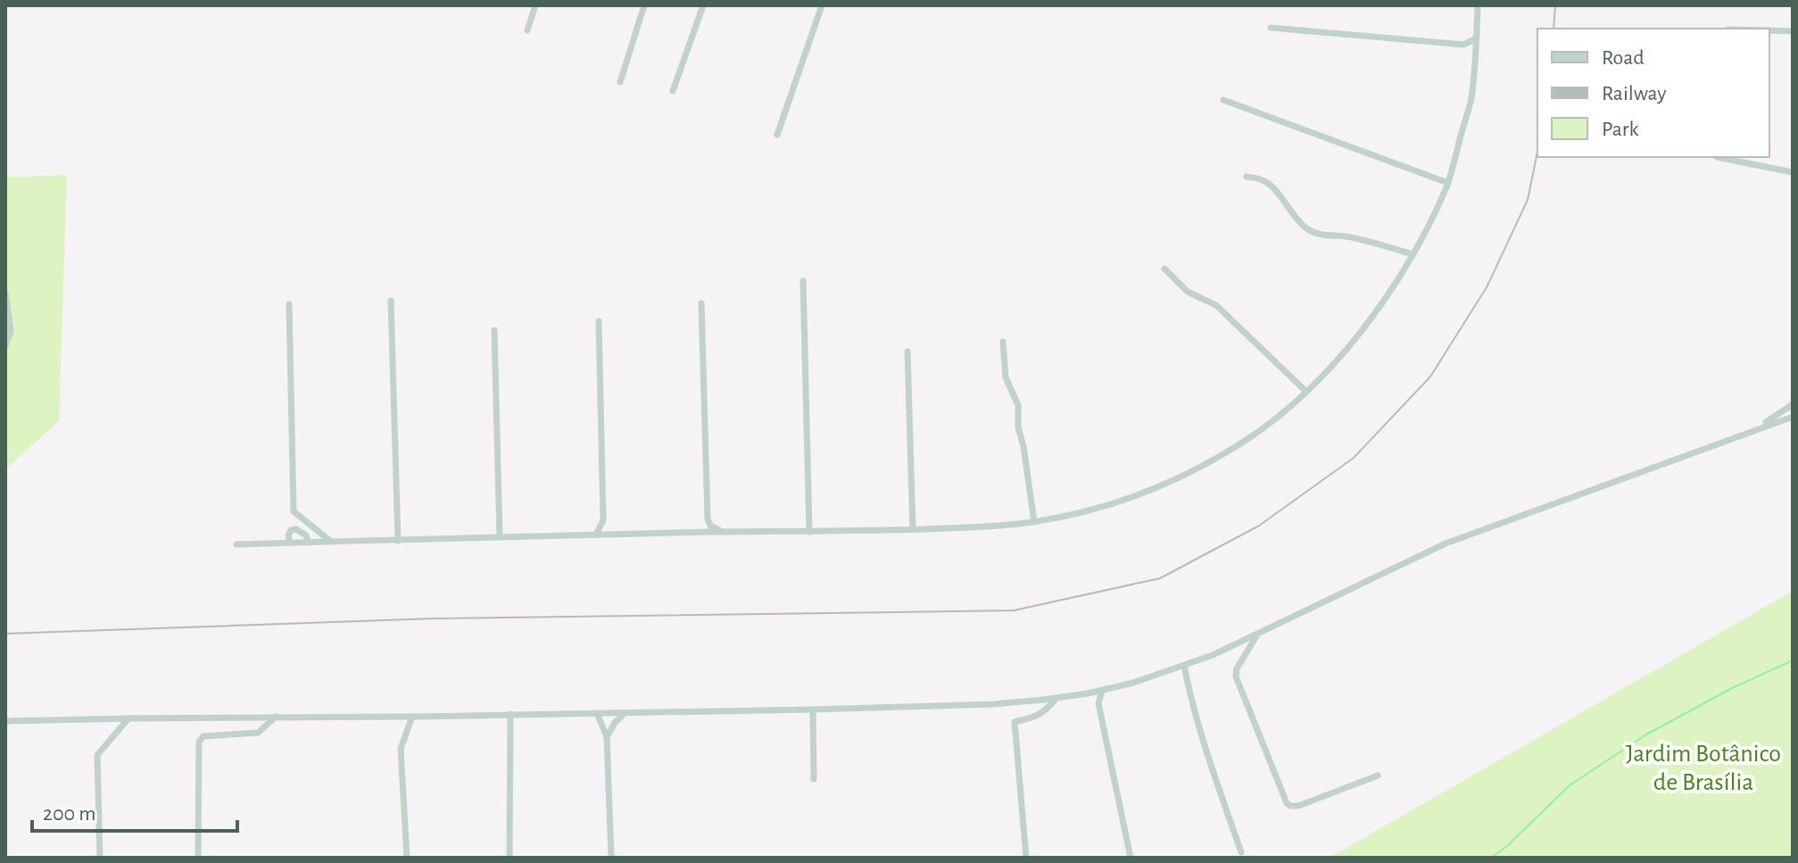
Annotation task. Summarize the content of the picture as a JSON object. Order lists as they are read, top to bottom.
{
  "parks": ["Jardim Botânico de Brasília"],
  "legend": ["Road", "Railway", "Park"],
  "scale_bar": "200 m"
}
